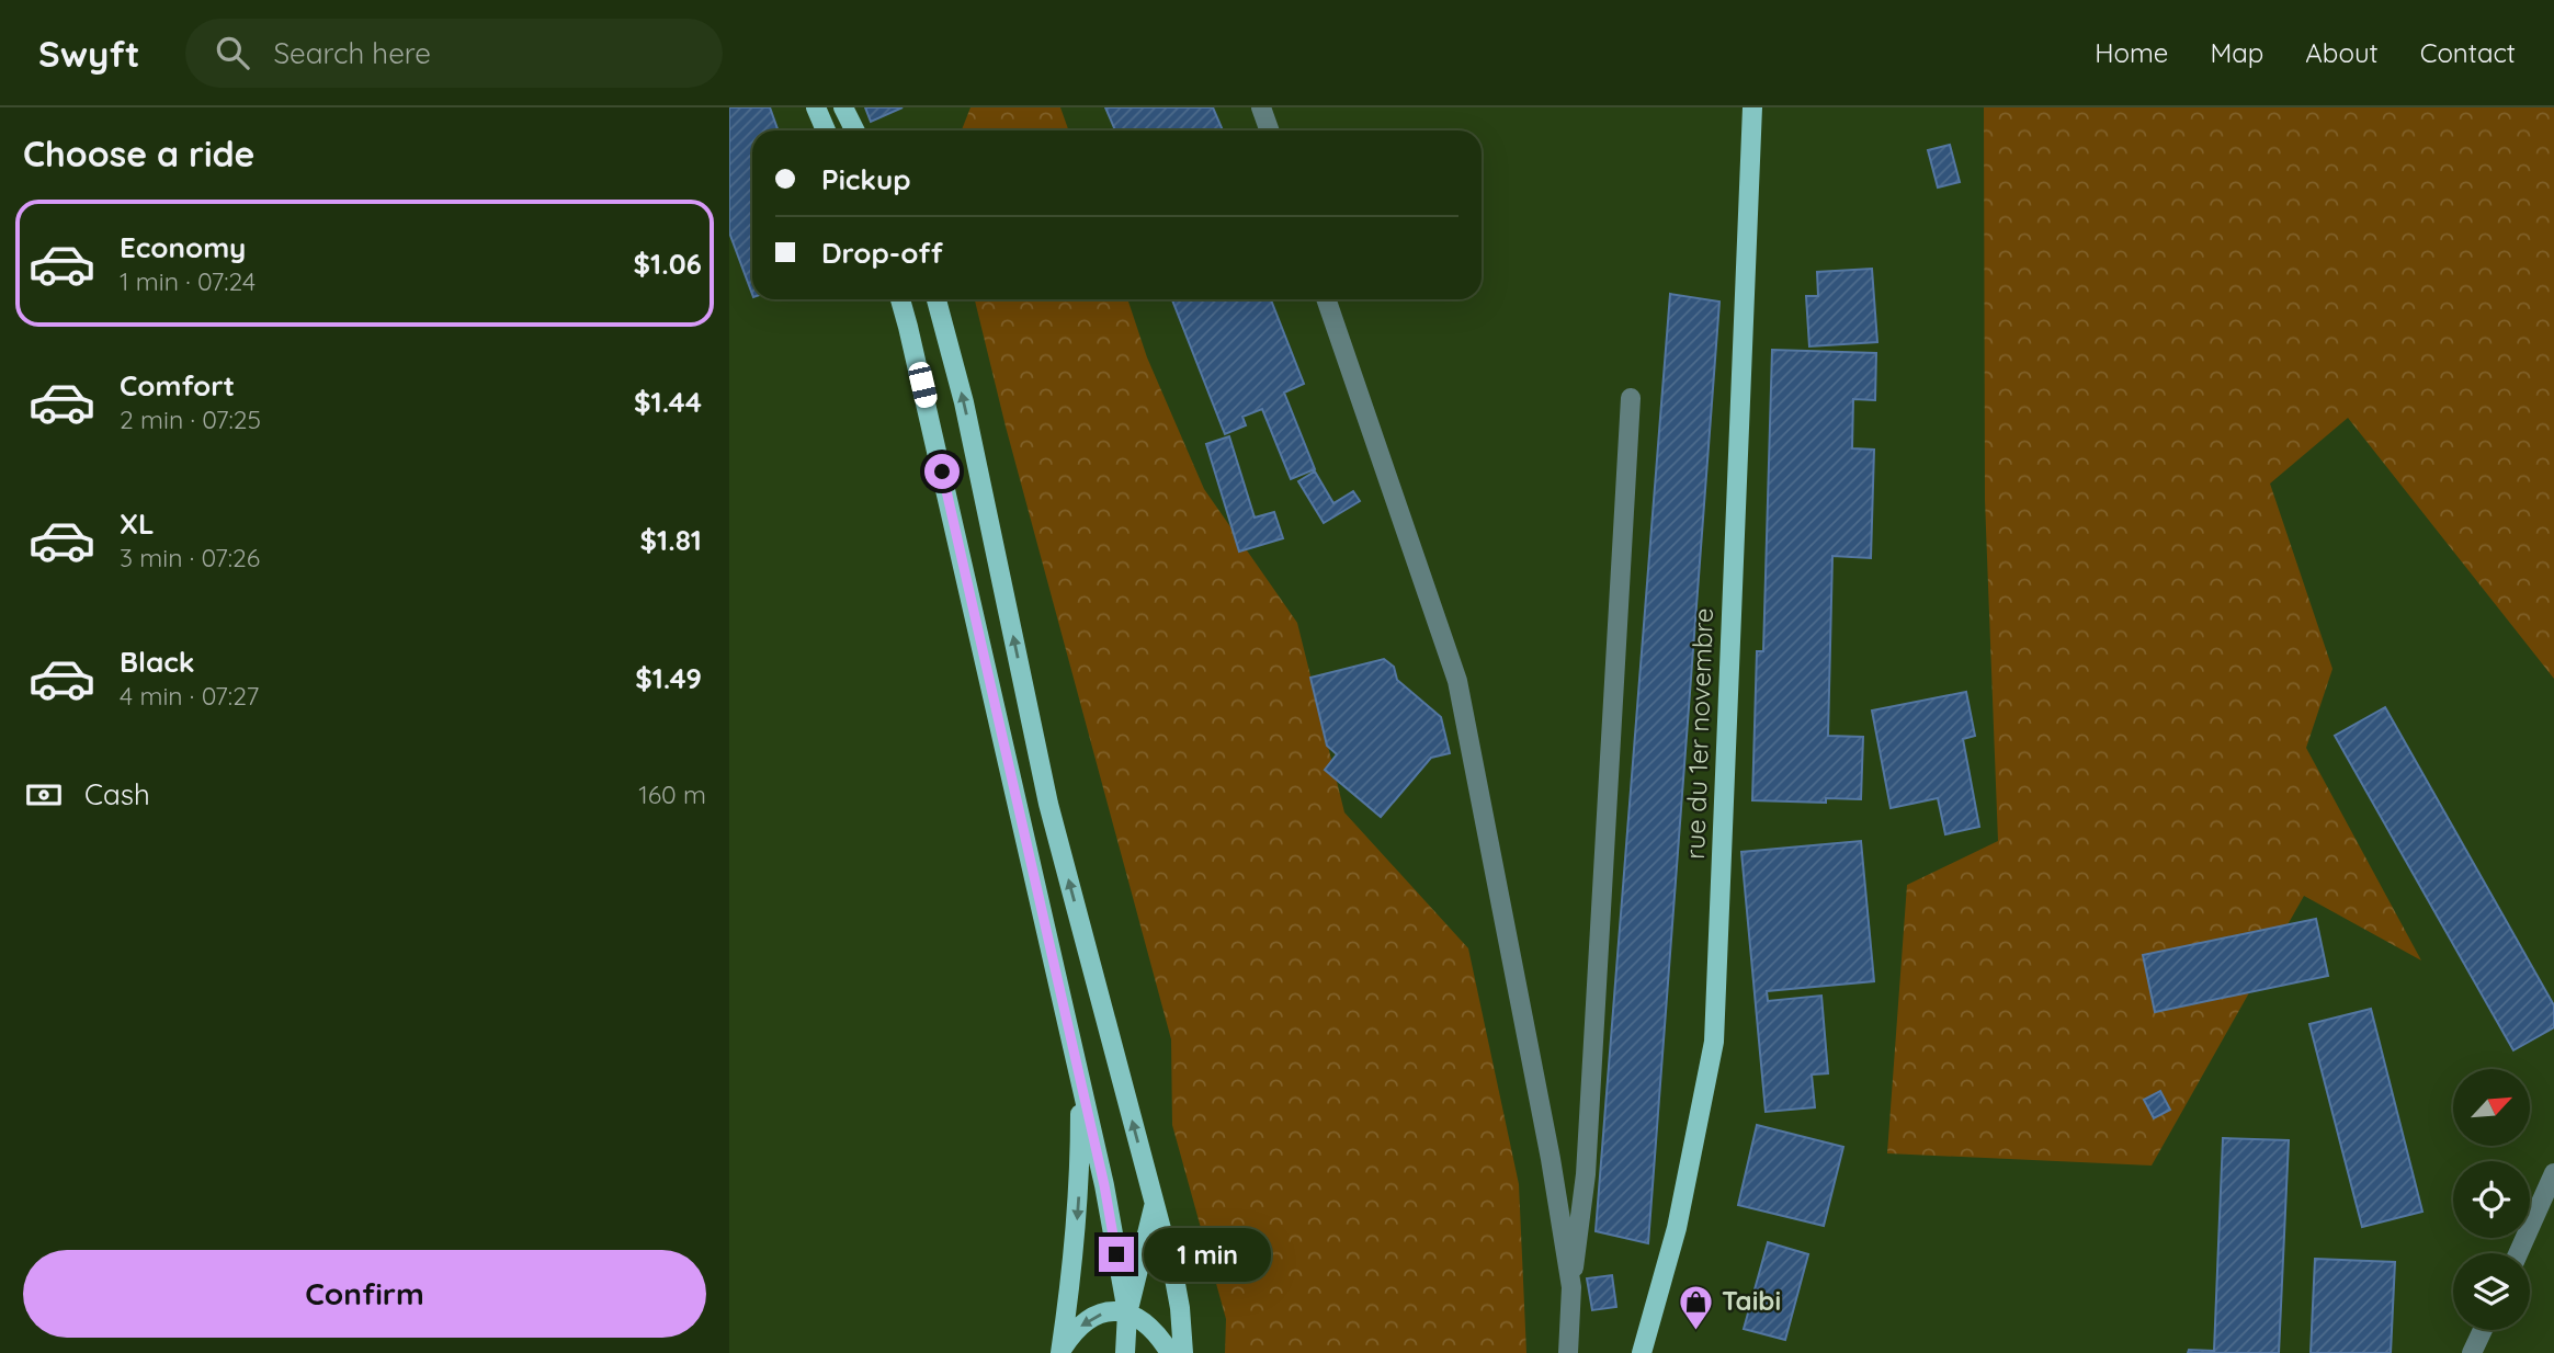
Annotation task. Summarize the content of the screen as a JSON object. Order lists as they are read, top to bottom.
{
  "streets": {
    "main road": ["rue du 1er novembre"]
  },
  "places": {
    "shop": ["Taibi"]
  },
  "north": "top right",
  "page": {
    "header": "Swyft",
    "search": "Search here",
    "nav": [
      "Home",
      "Map",
      "About",
      "Contact"
    ],
    "heading": "Choose a ride",
    "banner": ["Pickup", "Drop-off"],
    "list": [
      {
        "name": "Economy",
        "note": "1 min · 07:24",
        "value": "$1.06"
      },
      {
        "name": "Comfort",
        "note": "2 min · 07:25",
        "value": "$1.44"
      },
      {
        "name": "XL",
        "note": "3 min · 07:26",
        "value": "$1.81"
      },
      {
        "name": "Black",
        "note": "4 min · 07:27",
        "value": "$1.49"
      }
    ],
    "pay": ["Cash", "160 m"],
    "bubble": "1 min",
    "buttons": "Confirm"
  }
}
